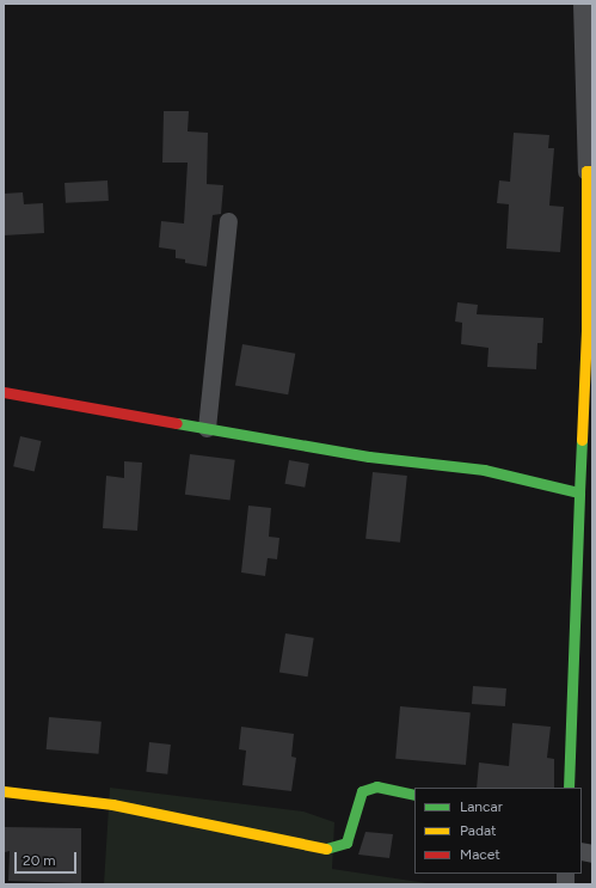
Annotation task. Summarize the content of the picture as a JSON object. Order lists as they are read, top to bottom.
{
  "legend": ["Lancar", "Padat", "Macet"],
  "scale_bar": "20 m"
}
